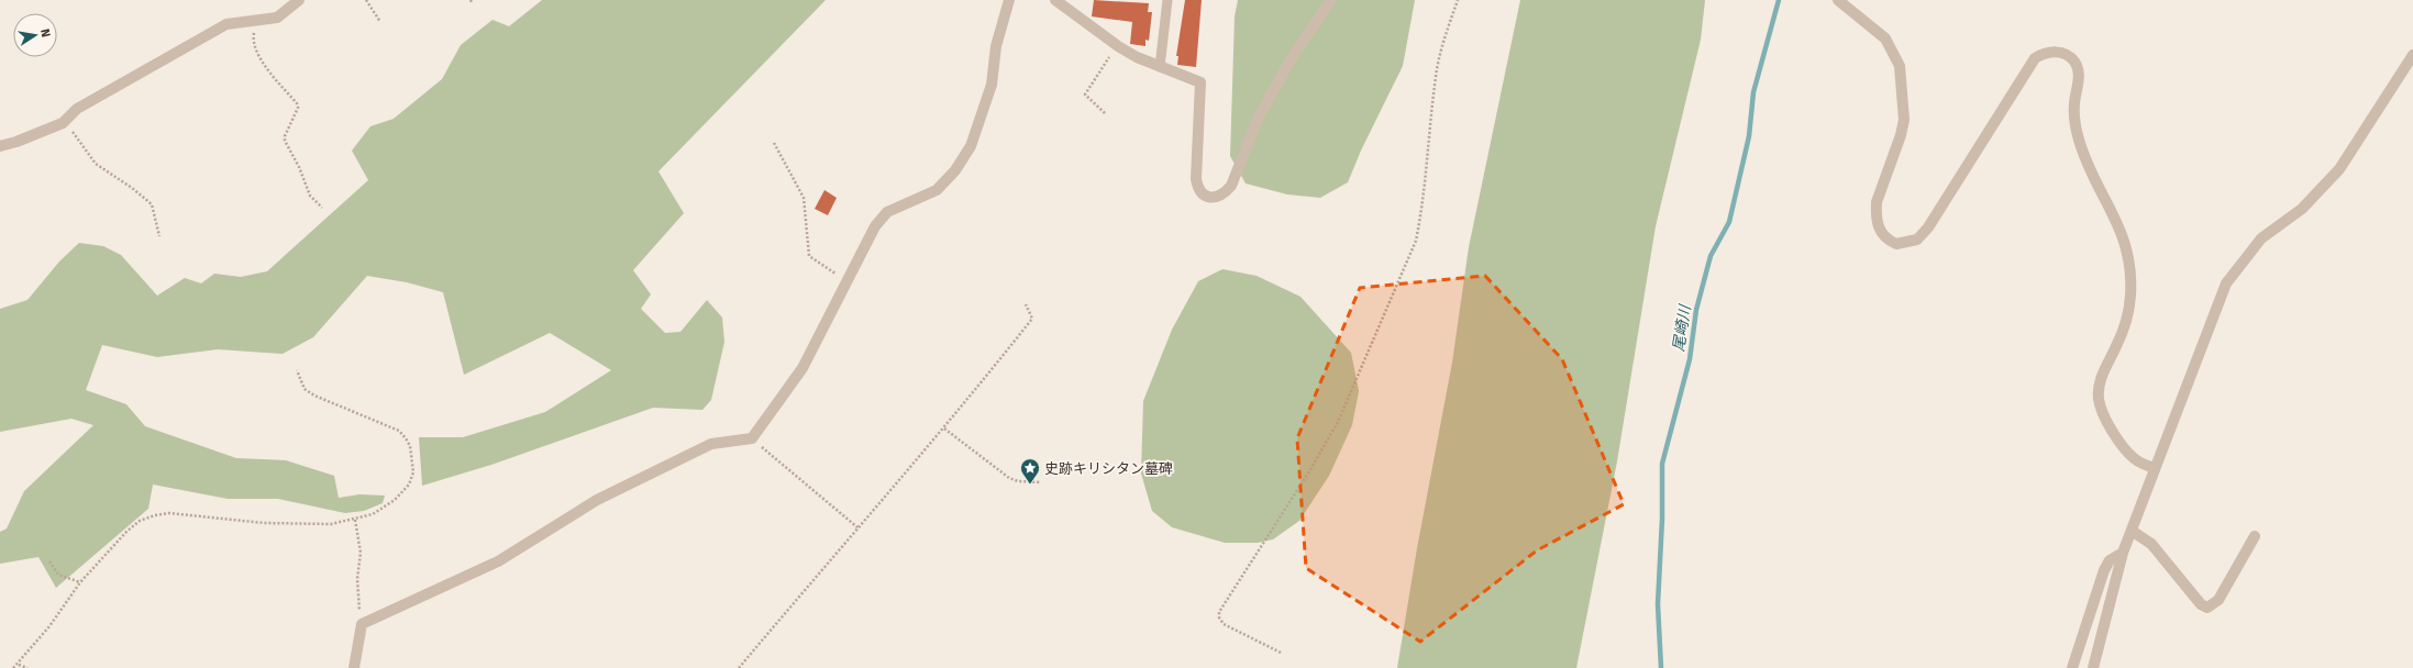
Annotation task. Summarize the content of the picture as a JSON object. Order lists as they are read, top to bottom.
{
  "water": ["尾崎川"],
  "places": {
    "place": ["史跡キリシタン墓碑"]
  },
  "north": "right"
}
